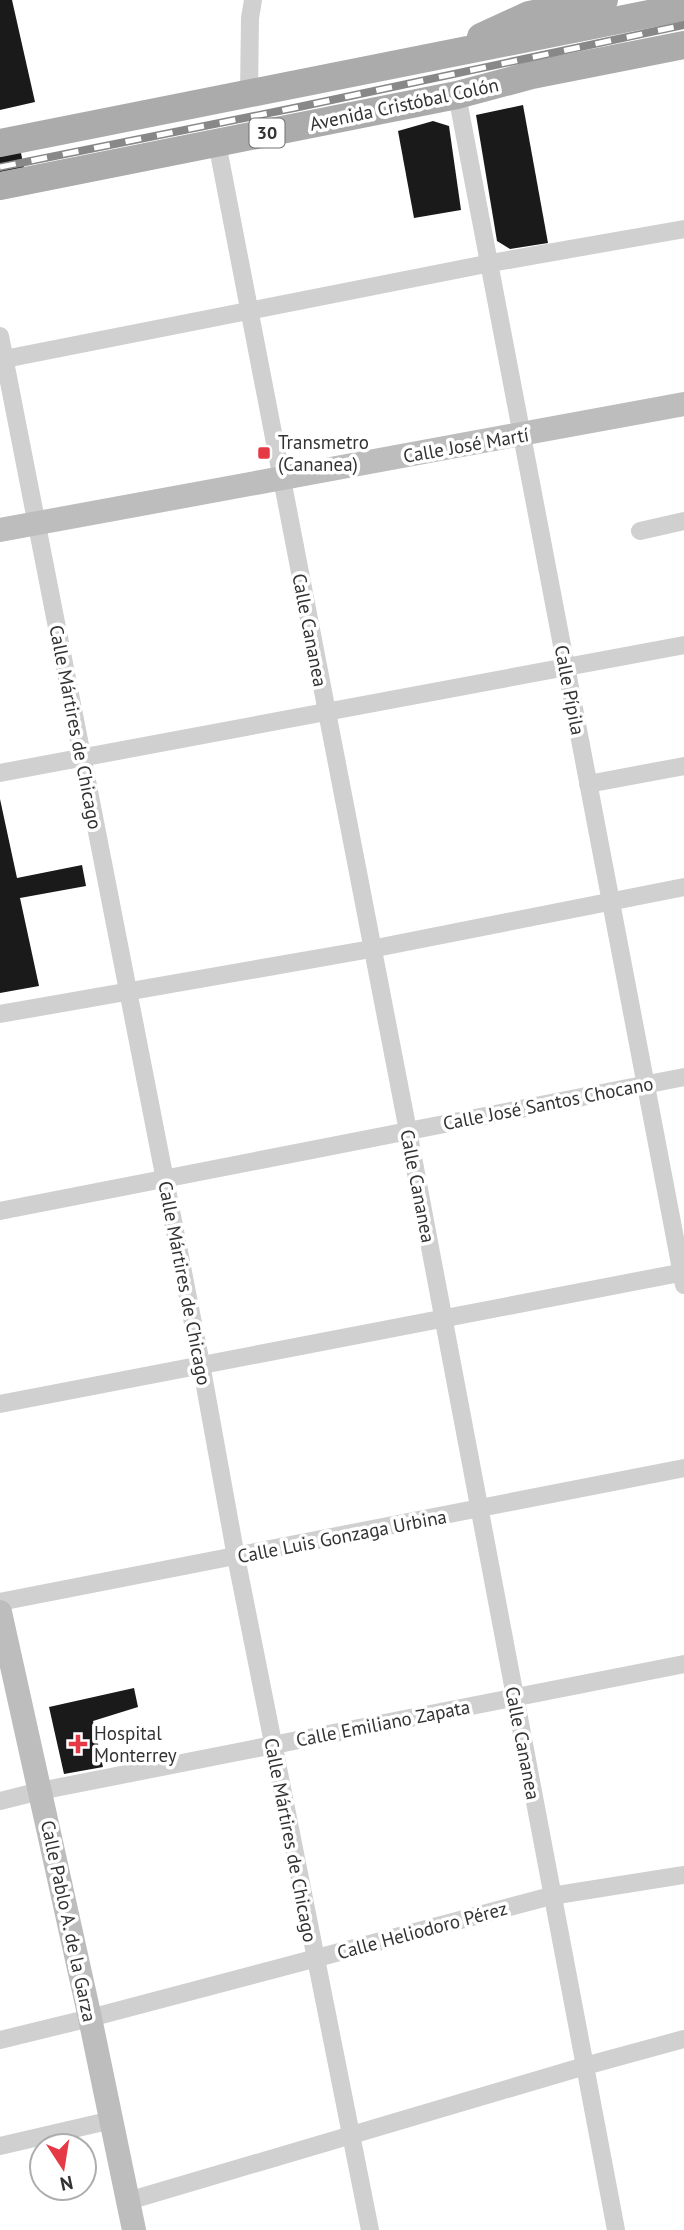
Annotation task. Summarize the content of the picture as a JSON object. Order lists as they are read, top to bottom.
{
  "streets": {
    "main road": ["Avenida Cristóbal Colón", "30"],
    "street": [
      "Calle José Martí",
      "Calle Cananea",
      "Calle Pípila",
      "Calle Mártires de Chicago",
      "Calle José Santos Chocano",
      "Calle Luis Gonzaga Urbina",
      "Calle Emiliano Zapata",
      "Calle Pablo A. de la Garza",
      "Calle Heliodoro Pérez"
    ]
  },
  "crossings": [
    ["Avenida Cristóbal Colón", "Calle Cananea"],
    ["Avenida Cristóbal Colón", "Calle Pípila"],
    ["Calle José Martí", "Calle Cananea"],
    ["Calle José Martí", "Calle Pípila"],
    ["Calle José Martí", "Calle Mártires de Chicago"],
    ["Calle Cananea", "Calle José Santos Chocano"],
    ["Calle Cananea", "Calle Luis Gonzaga Urbina"],
    ["Calle Cananea", "Calle Emiliano Zapata"],
    ["Calle Cananea", "Calle Heliodoro Pérez"],
    ["Calle Pípila", "Calle José Santos Chocano"],
    ["Calle Mártires de Chicago", "Calle José Santos Chocano"],
    ["Calle Mártires de Chicago", "Calle Luis Gonzaga Urbina"],
    ["Calle Mártires de Chicago", "Calle Emiliano Zapata"],
    ["Calle Mártires de Chicago", "Calle Heliodoro Pérez"],
    ["Calle Emiliano Zapata", "Calle Pablo A. de la Garza"],
    ["Calle Pablo A. de la Garza", "Calle Heliodoro Pérez"]
  ],
  "places": {
    "transit": ["Transmetro (Cananea)"],
    "health": ["Hospital Monterrey"]
  },
  "north": "bottom"
}
